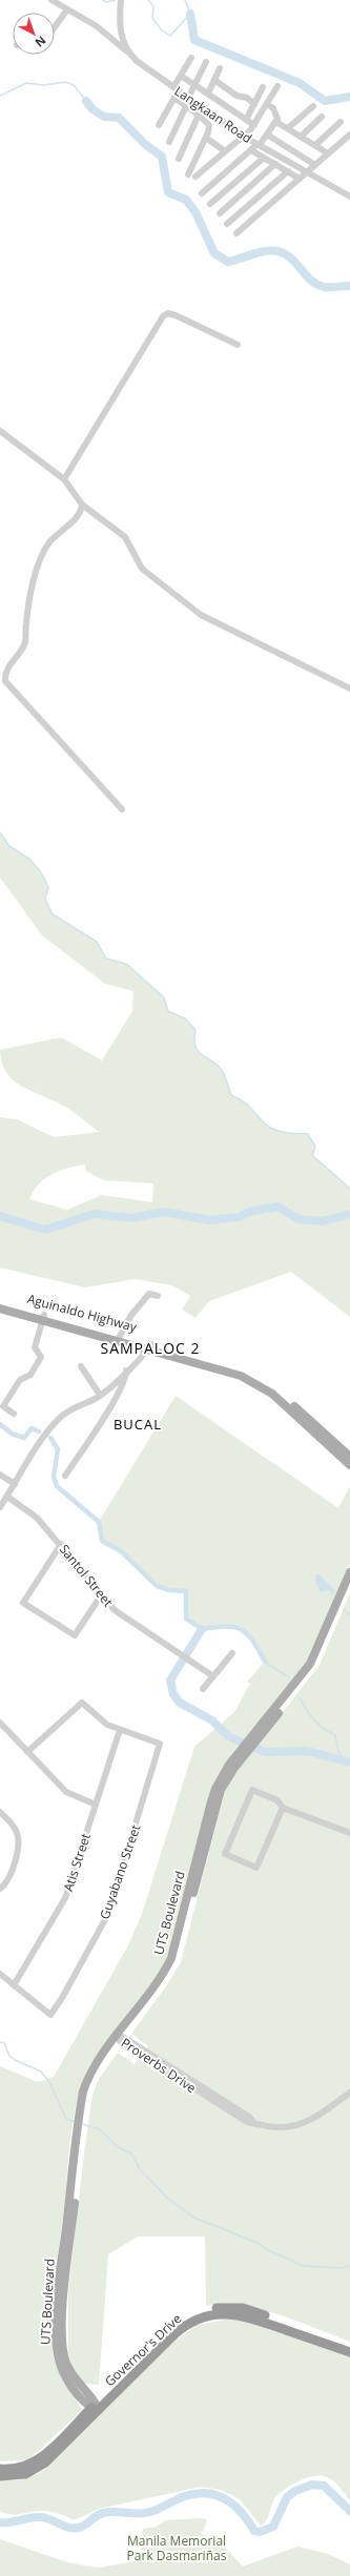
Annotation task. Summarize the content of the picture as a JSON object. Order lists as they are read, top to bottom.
{
  "streets": {
    "highway": ["Governor's Drive"],
    "main road": ["Aguinaldo Highway", "UTS Boulevard"],
    "street": [
      "Langkaan Road",
      "Santol Street",
      "Atis Street",
      "Guyabano Street",
      "Proverbs Drive"
    ]
  },
  "crossings": [
    ["Atis Street", "Guyabano Street"],
    ["UTS Boulevard", "Proverbs Drive"],
    ["UTS Boulevard", "Governor's Drive"]
  ],
  "districts": ["SAMPALOC 2", "BUCAL"],
  "parks": ["Manila Memorial Park Dasmariñas"],
  "north": "bottom right"
}
